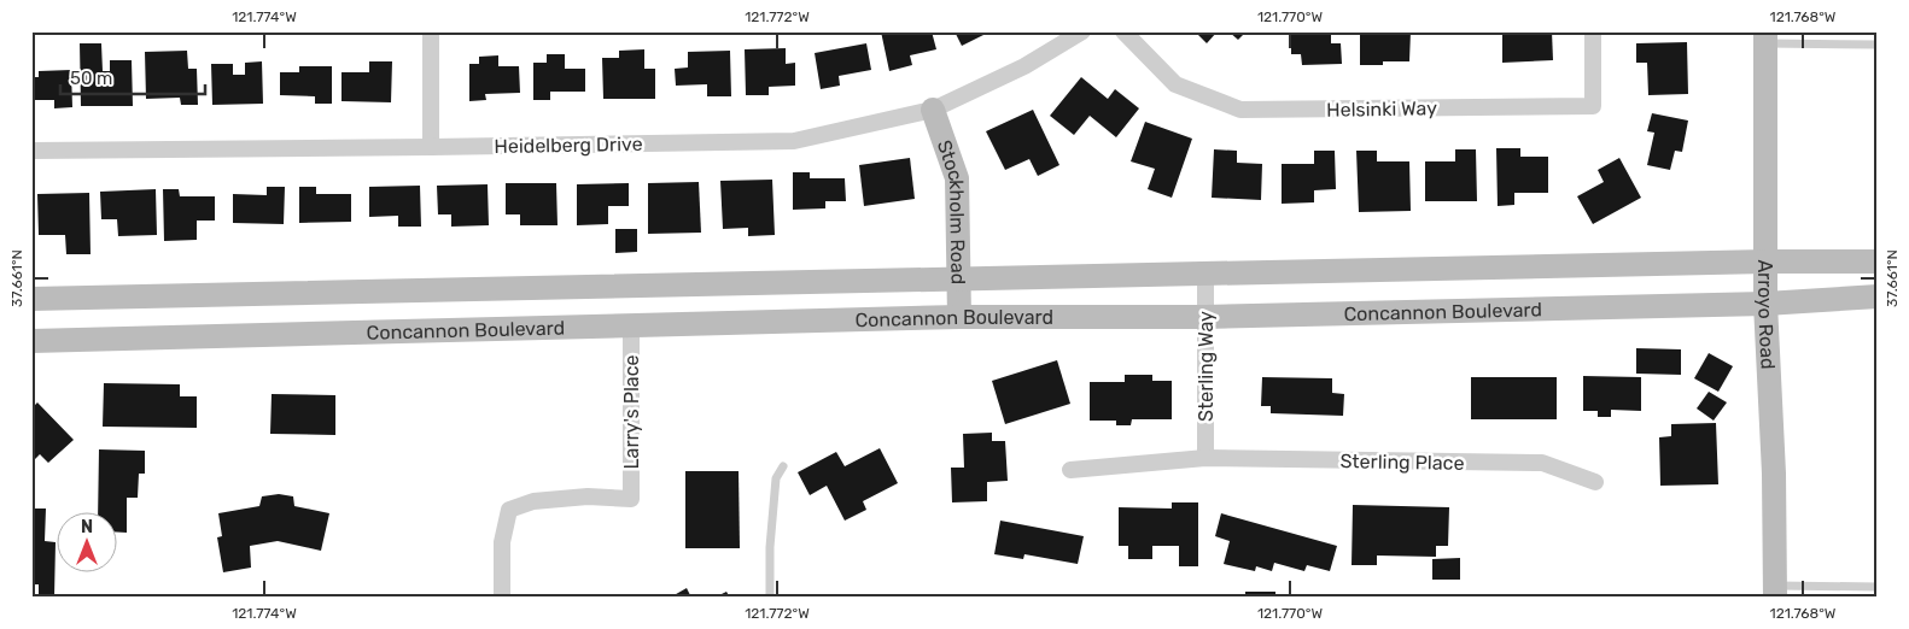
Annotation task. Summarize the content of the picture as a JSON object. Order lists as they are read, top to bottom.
{
  "streets": {
    "main road": ["Stockholm Road", "Concannon Boulevard", "Arroyo Road"],
    "street": [
      "Helsinki Way",
      "Heidelberg Drive",
      "Sterling Way",
      "Larry's Place",
      "Sterling Place"
    ]
  },
  "crossings": [
    ["Heidelberg Drive", "Stockholm Road"],
    ["Stockholm Road", "Concannon Boulevard"],
    ["Concannon Boulevard", "Arroyo Road"],
    ["Concannon Boulevard", "Sterling Way"],
    ["Concannon Boulevard", "Larry's Place"],
    ["Sterling Way", "Sterling Place"]
  ],
  "scale_bar": "50 m",
  "north": "top",
  "coordinates": [
    "121.774°W",
    "121.772°W",
    "121.770°W",
    "121.768°W",
    "37.661°N"
  ]
}
